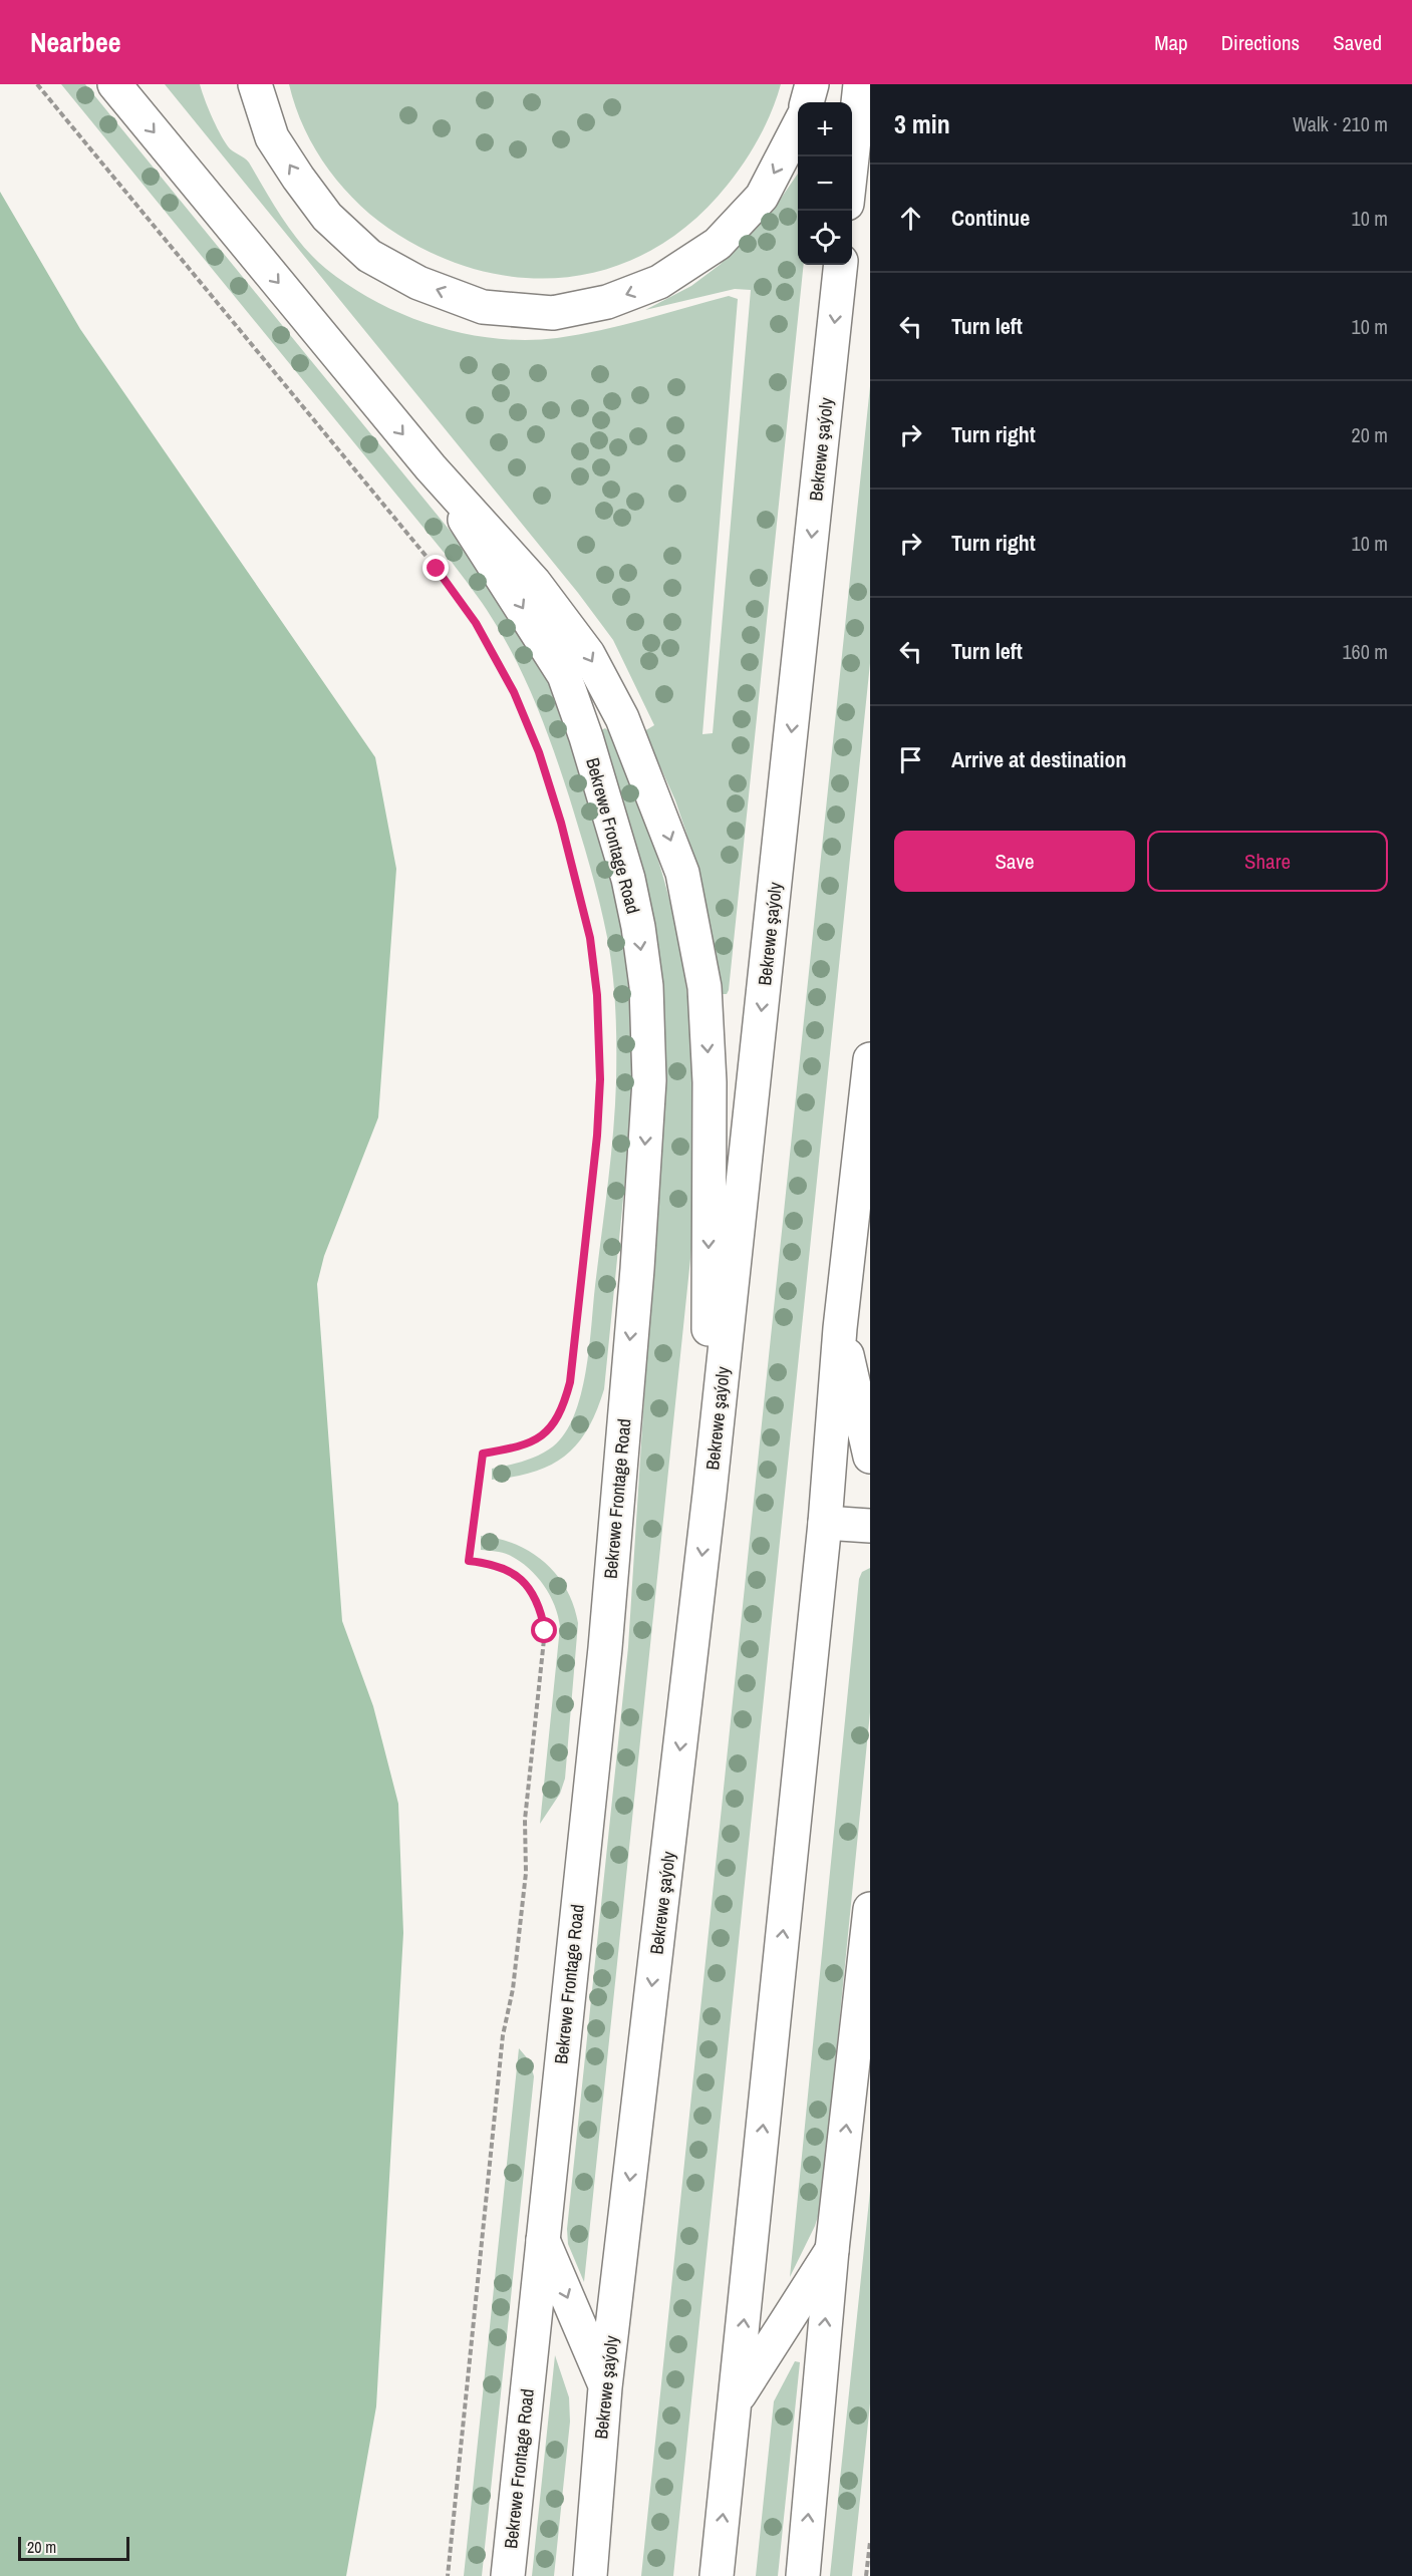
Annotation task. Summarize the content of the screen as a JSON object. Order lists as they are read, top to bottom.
{
  "streets": {
    "main road": ["Bekrewe şaýoly", "Bekrewe Frontage Road"]
  },
  "scale_bar": "20 m",
  "page": {
    "header": "Nearbee",
    "nav": ["Map", "Directions", "Saved"],
    "heading": ["3 min", "Walk · 210 m"],
    "map_buttons": ["+", "−"],
    "list": [
      ["Continue", "10 m"],
      ["Turn left", "10 m"],
      ["Turn right", "20 m"],
      ["Turn right", "10 m"],
      ["Turn left", "160 m"],
      "Arrive at destination"
    ],
    "buttons": ["Save", "Share"],
    "scale": "20 m"
  }
}
